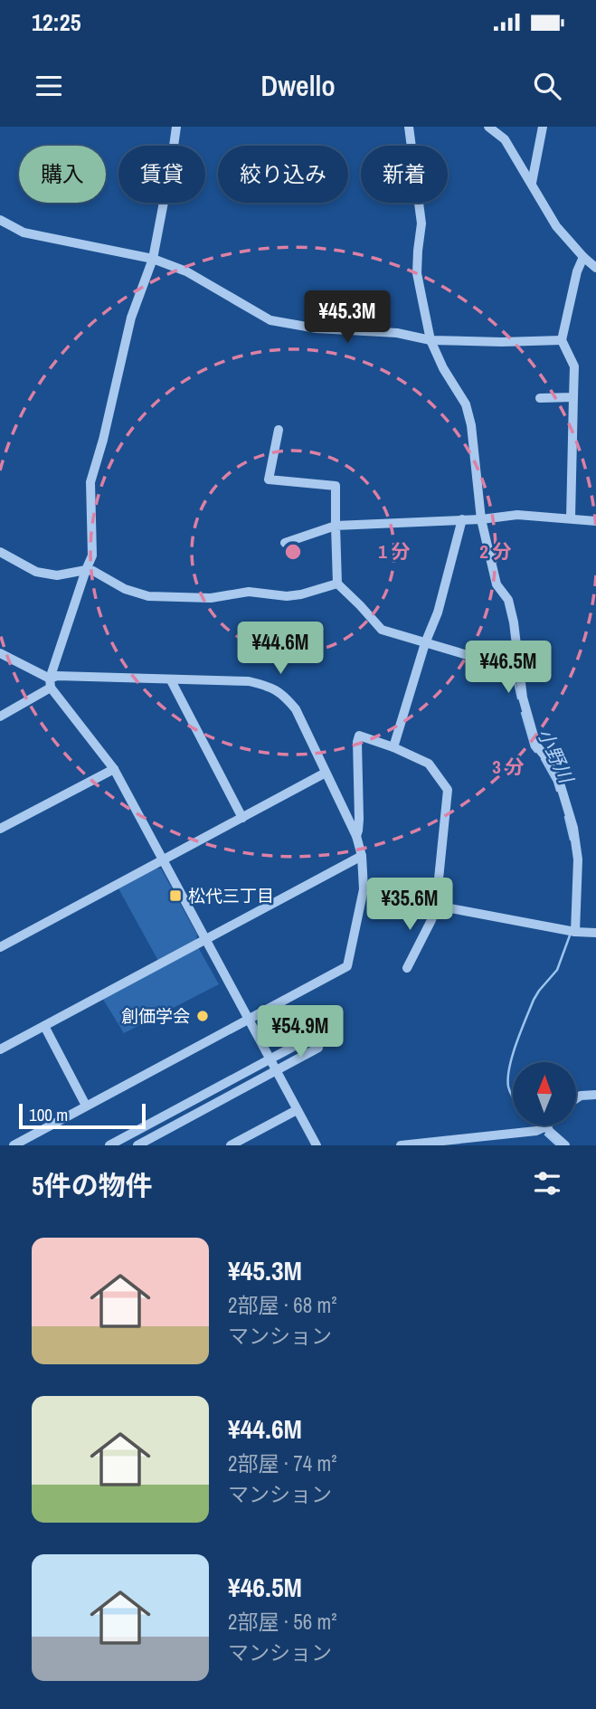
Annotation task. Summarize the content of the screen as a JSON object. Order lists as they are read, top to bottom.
{
  "water": ["小野川"],
  "places": {
    "transit": ["松代三丁目"],
    "other": ["創価学会"]
  },
  "scale_bar": "100 m",
  "north": "top",
  "page": {
    "status": "12:25",
    "header": "Dwello",
    "chip": [
      "購入",
      "賃貸",
      "絞り込み",
      "新着"
    ],
    "price": [
      "¥45.3M",
      "¥44.6M",
      "¥46.5M",
      "¥35.6M",
      "¥54.9M"
    ],
    "scale": "100 m",
    "heading": "5件の物件",
    "list": [
      {
        "name": "¥45.3M",
        "note": "2部屋 · 68 m² · マンション"
      },
      {
        "name": "¥44.6M",
        "note": "2部屋 · 74 m² · マンション"
      },
      {
        "name": "¥46.5M",
        "note": "2部屋 · 56 m² · マンション"
      }
    ]
  },
  "rings": ["1 分", "2 分", "3 分"]
}
